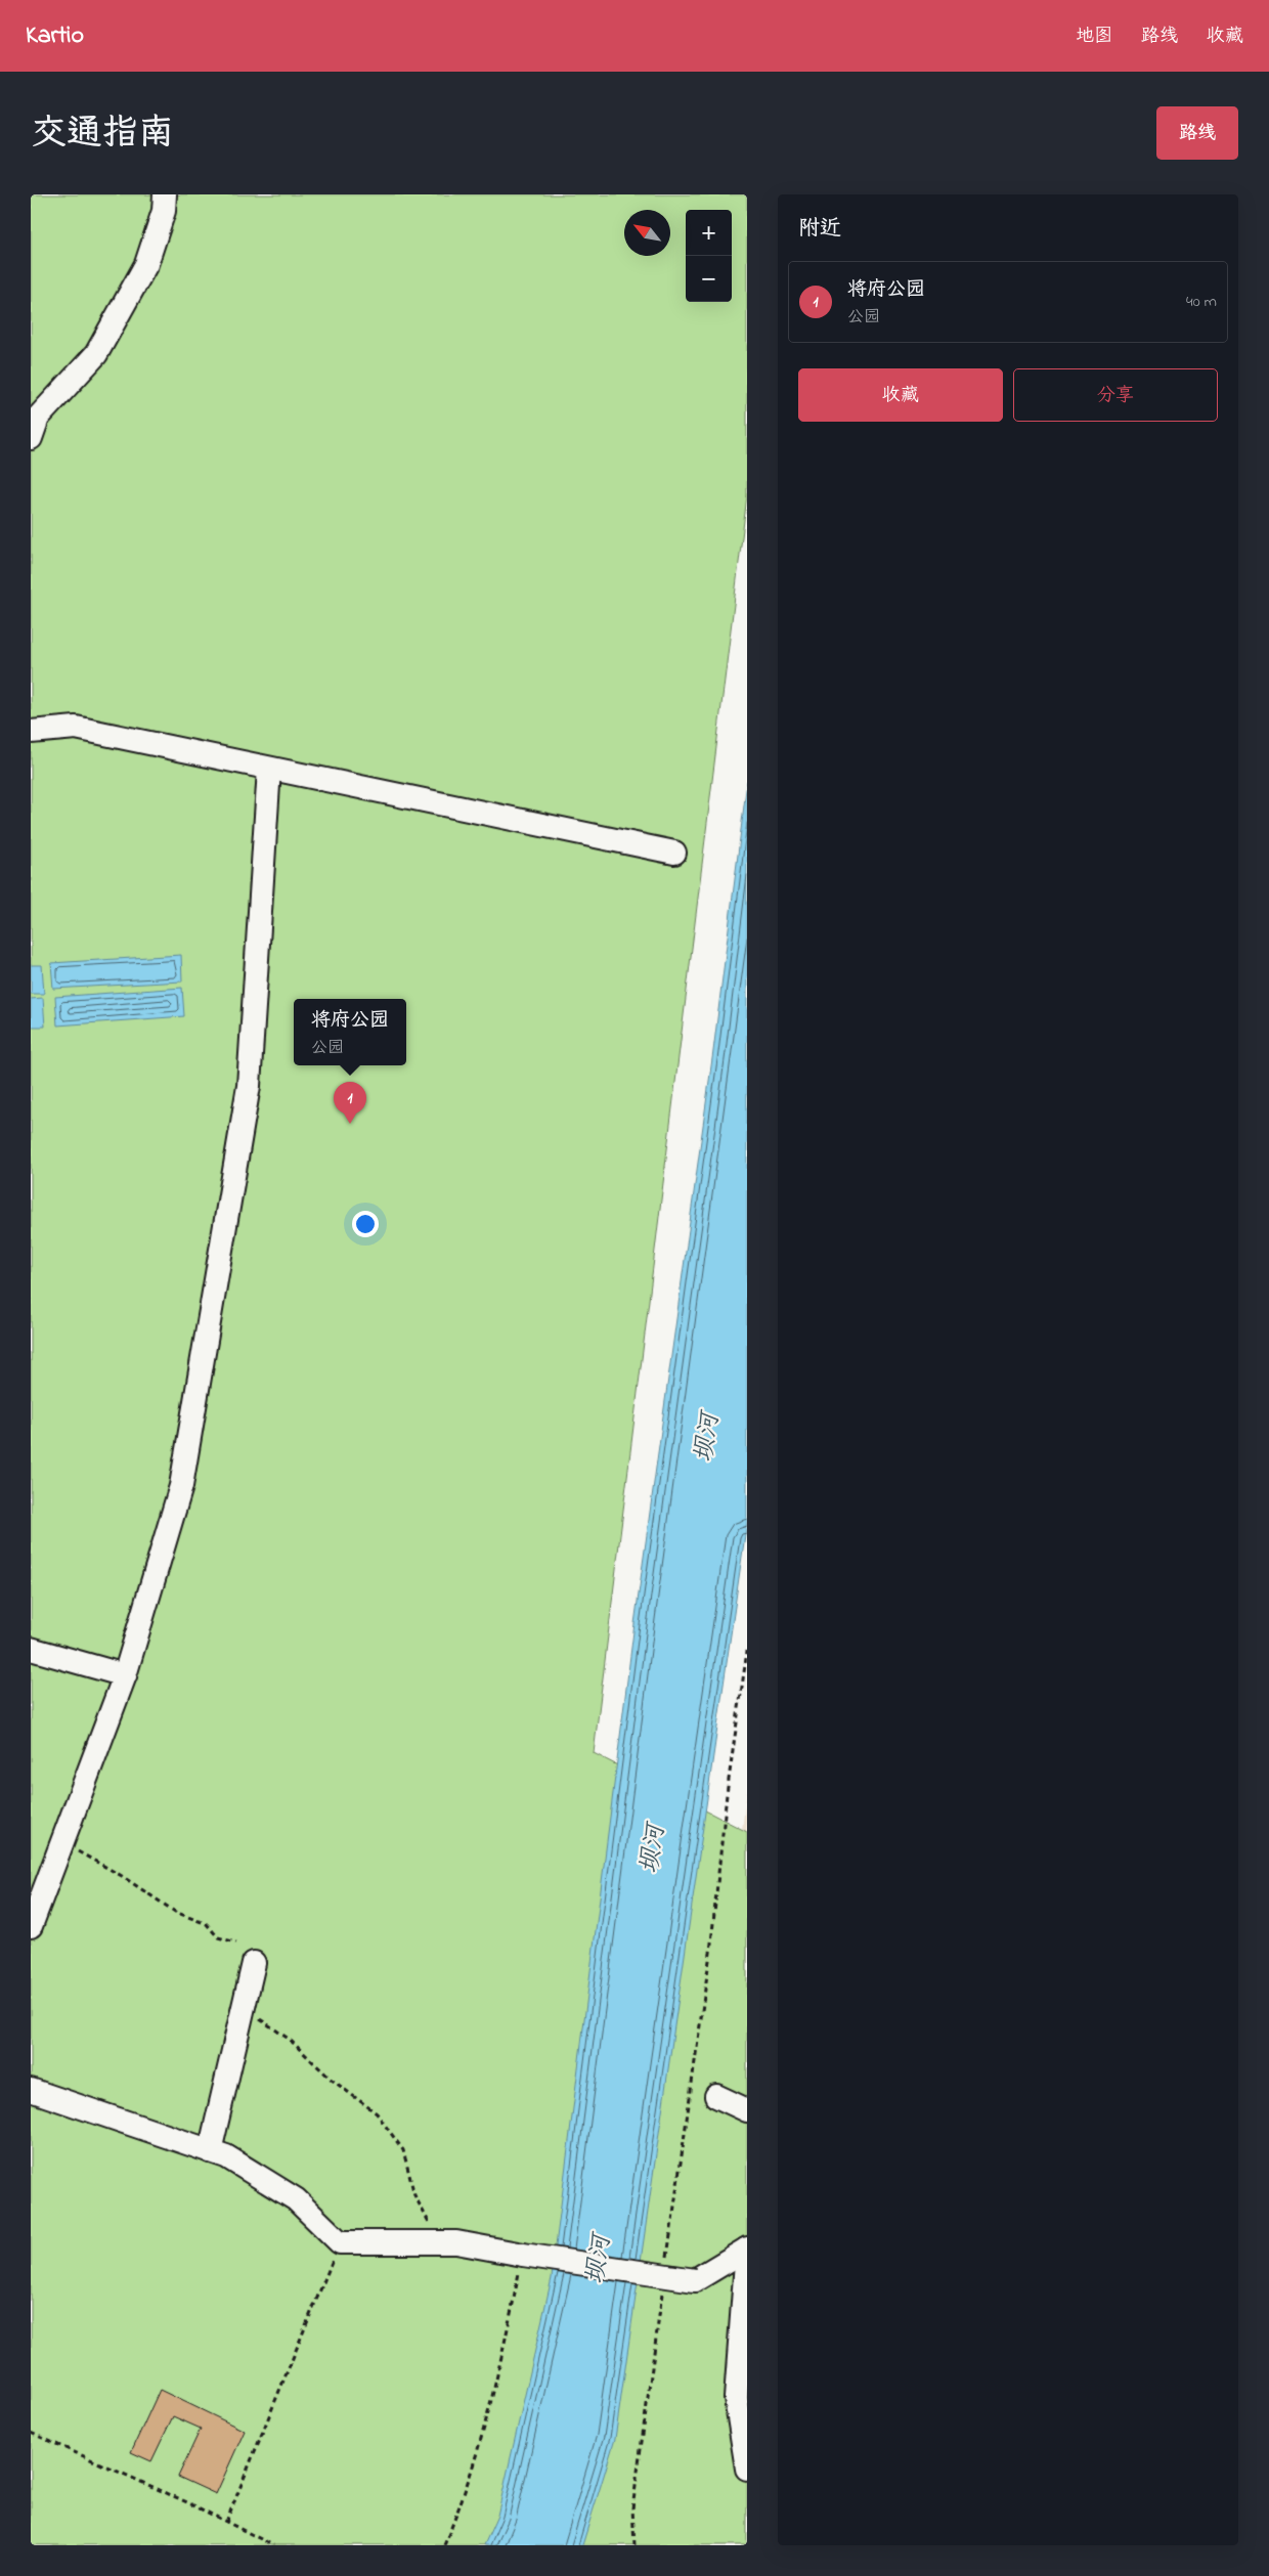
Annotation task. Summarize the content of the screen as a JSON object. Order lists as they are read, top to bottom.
{
  "water": ["坝河"],
  "north": "top left",
  "page": {
    "header": "Kartio",
    "nav": ["地图", "路线", "收藏"],
    "title": "交通指南",
    "buttons": [
      "路线",
      ["收藏", "分享"]
    ],
    "heading": "附近",
    "map_buttons": ["+", "−"],
    "list": [
      {
        "mark": "1",
        "name": "将府公园",
        "note": "公园",
        "value": "40 m"
      }
    ],
    "popup": ["将府公园", "公园"],
    "pins": "1"
  }
}
